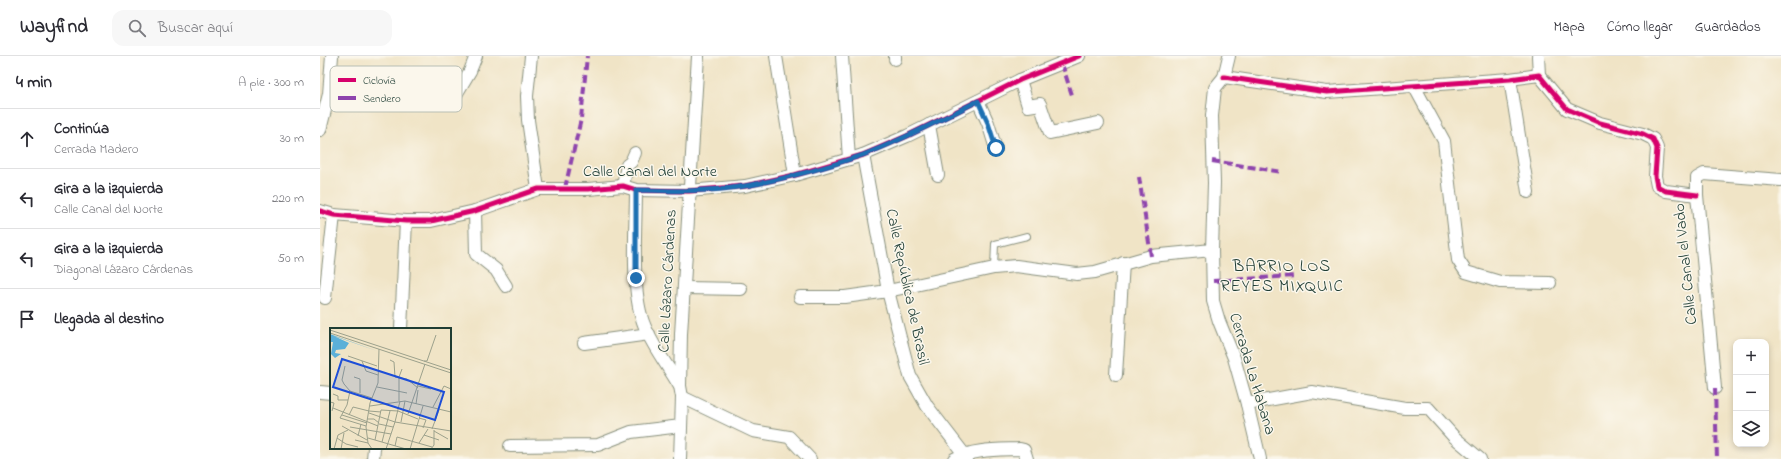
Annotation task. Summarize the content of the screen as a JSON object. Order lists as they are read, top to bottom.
{
  "streets": {
    "street": [
      "Calle Canal del Norte",
      "Calle Canal el Vado",
      "Calle Lázaro Cárdenas",
      "Calle República de Brasil",
      "Cerrada La Habana"
    ]
  },
  "crossings": [
    ["Calle Canal del Norte", "Calle Lázaro Cárdenas"],
    ["Calle Canal del Norte", "Calle República de Brasil"]
  ],
  "districts": ["BARRIO LOS REYES MIXQUIC"],
  "legend": ["Ciclovía", "Sendero"],
  "page": {
    "header": "Wayfind",
    "search": "Buscar aquí",
    "nav": ["Mapa", "Cómo llegar", "Guardados"],
    "heading": ["4 min", "A pie · 300 m"],
    "list": [
      ["Continúa", "Cerrada Madero", "30 m"],
      ["Gira a la izquierda", "Calle Canal del Norte", "220 m"],
      ["Gira a la izquierda", "Diagonal Lázaro Cárdenas", "50 m"],
      "Llegada al destino"
    ],
    "map_buttons": ["+", "−"]
  }
}
